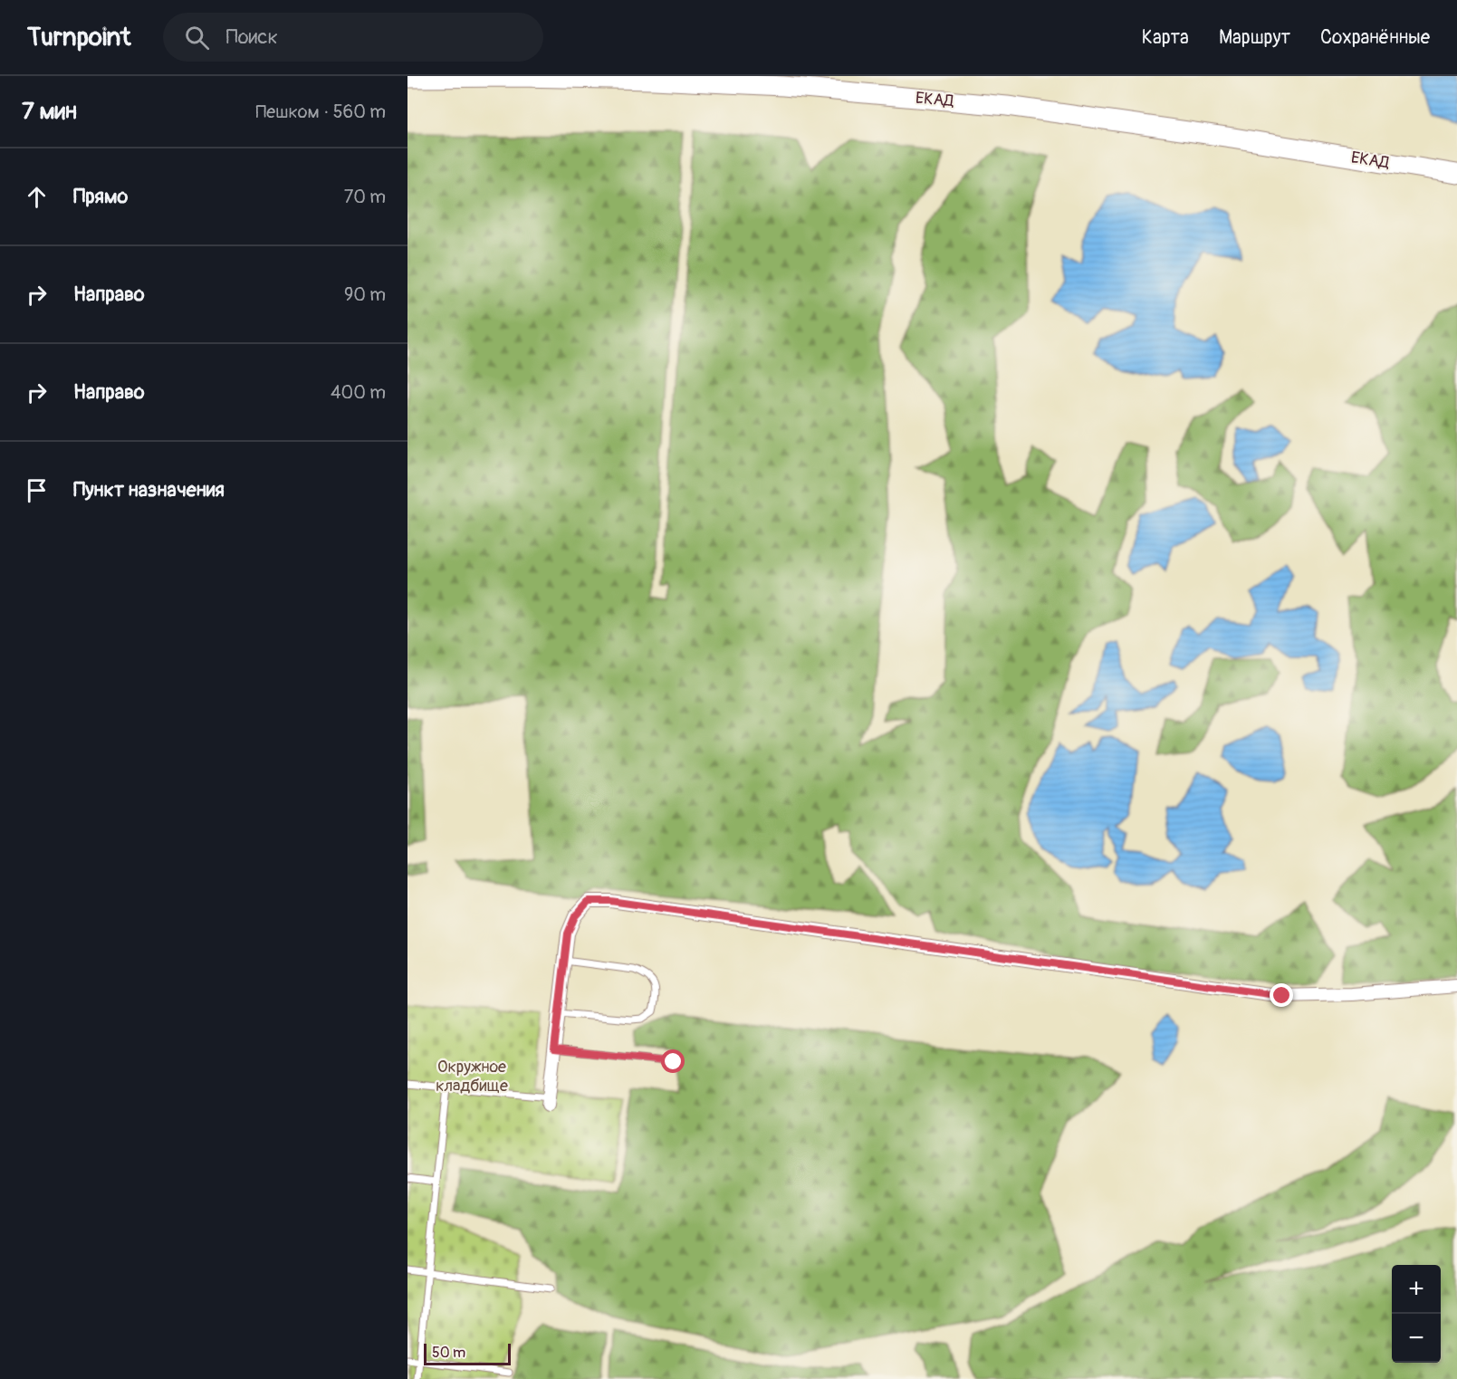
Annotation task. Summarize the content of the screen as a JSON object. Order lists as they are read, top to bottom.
{
  "streets": {
    "highway": ["ЕКАД"]
  },
  "parks": ["Окружное кладбище"],
  "scale_bar": "50 m",
  "page": {
    "header": "Turnpoint",
    "search": "Поиск",
    "nav": ["Карта", "Маршрут", "Сохранённые"],
    "heading": ["7 мин", "Пешком · 560 m"],
    "list": [
      ["Прямо", "70 m"],
      ["Направо", "90 m"],
      ["Направо", "400 m"],
      "Пункт назначения"
    ],
    "map_buttons": ["+", "−"],
    "scale": "50 m"
  }
}
